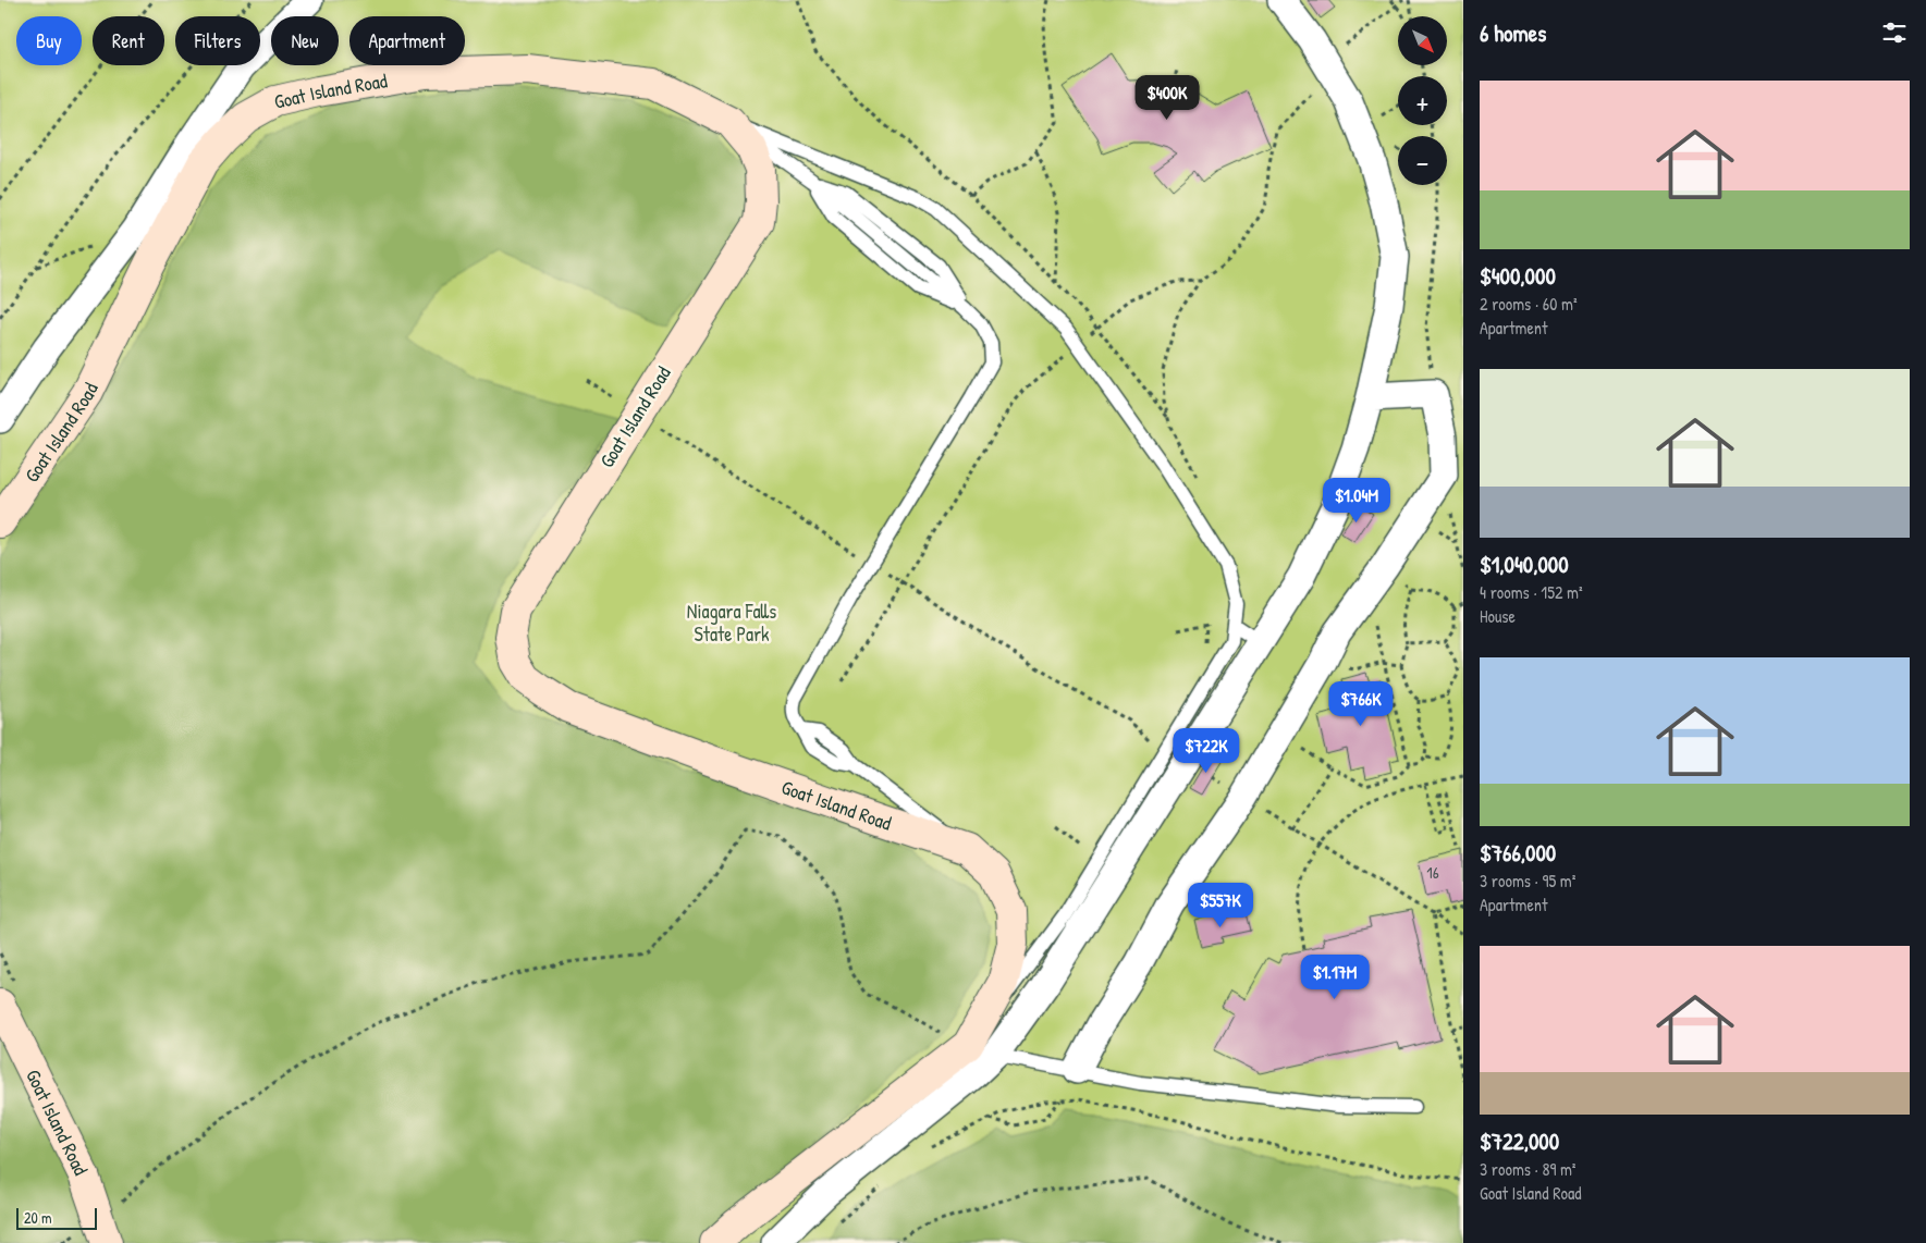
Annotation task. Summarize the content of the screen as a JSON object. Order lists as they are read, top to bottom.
{
  "streets": {
    "street": ["Goat Island Road"]
  },
  "parks": ["Niagara Falls State Park"],
  "house_numbers": ["16"],
  "scale_bar": "20 m",
  "north": "bottom right",
  "page": {
    "heading": "6 homes",
    "map_buttons": ["+", "−"],
    "chip": [
      "Buy",
      "Rent",
      "Filters",
      "New",
      "Apartment"
    ],
    "list": [
      {
        "name": "$400,000",
        "note": "2 rooms · 60 m² · Apartment"
      },
      {
        "name": "$1,040,000",
        "note": "4 rooms · 152 m² · House"
      },
      {
        "name": "$766,000",
        "note": "3 rooms · 95 m² · Apartment"
      },
      {
        "name": "$722,000",
        "note": "3 rooms · 89 m² · Goat Island Road"
      }
    ],
    "price": [
      "$400K",
      "$1.04M",
      "$766K",
      "$722K",
      "$557K",
      "$1.17M"
    ],
    "scale": "20 m"
  }
}
